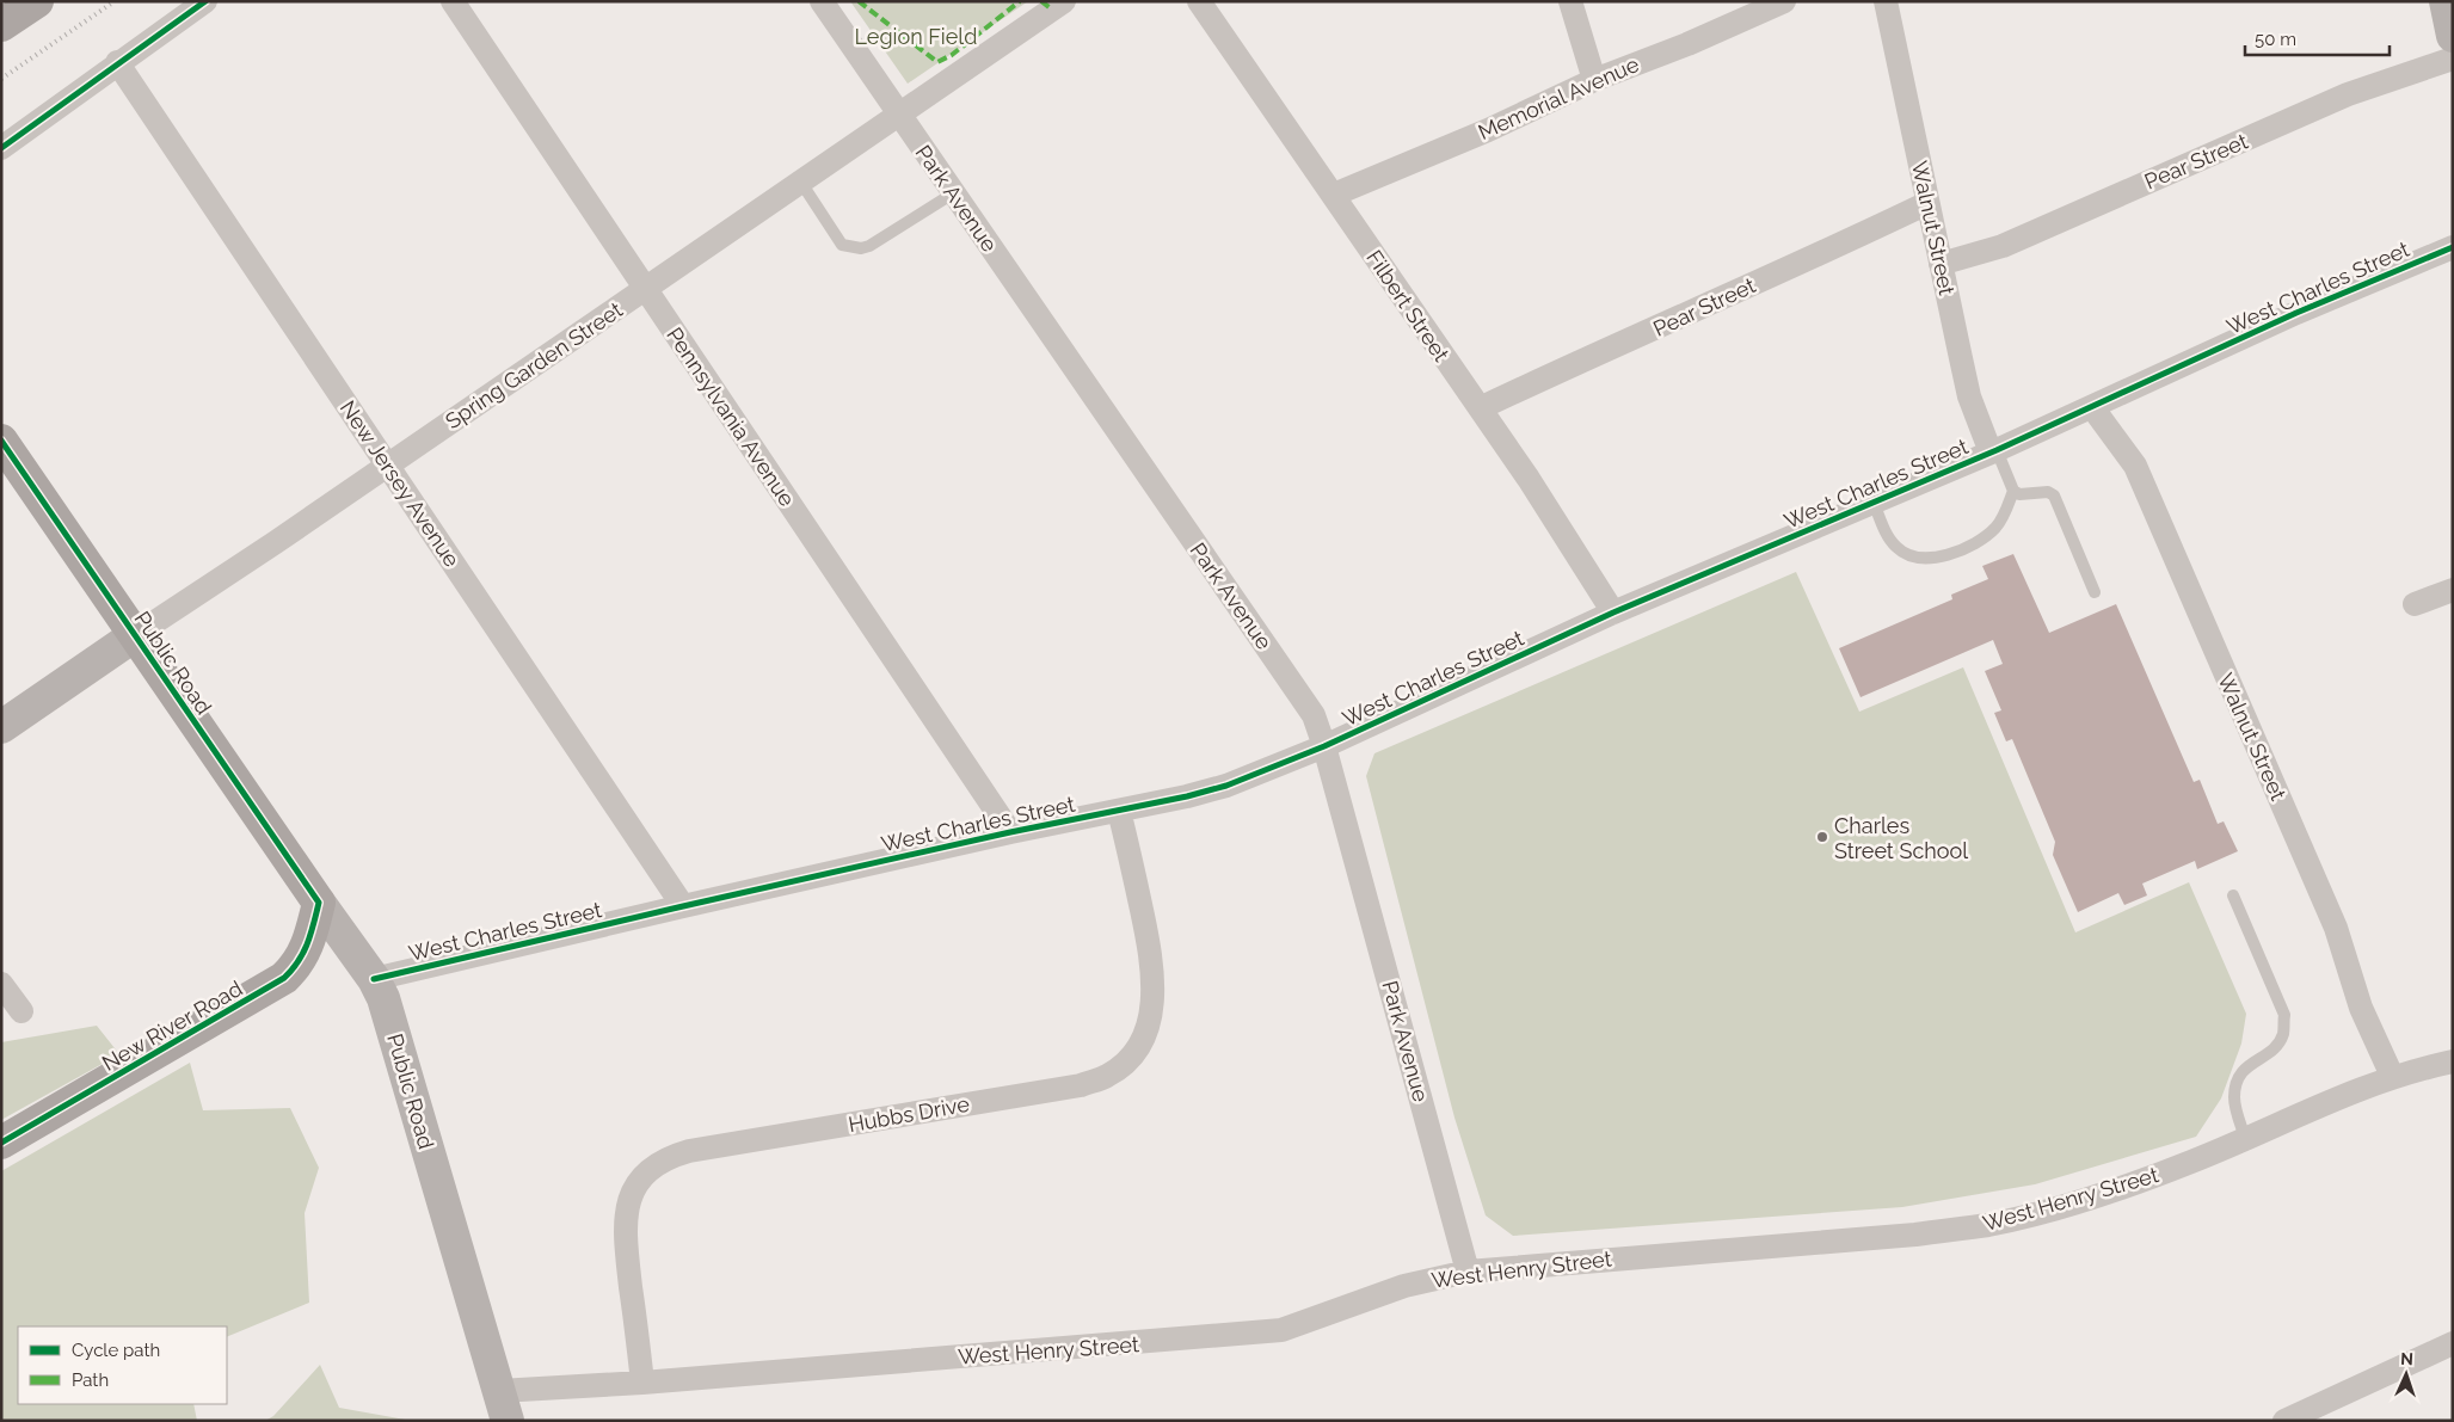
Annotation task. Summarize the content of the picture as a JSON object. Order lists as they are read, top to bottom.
{
  "streets": {
    "main road": ["Public Road", "New River Road"],
    "street": [
      "Memorial Avenue",
      "Pear Street",
      "Park Avenue",
      "Walnut Street",
      "West Charles Street",
      "Filbert Street",
      "Spring Garden Street",
      "Pennsylvania Avenue",
      "New Jersey Avenue",
      "Hubbs Drive",
      "West Henry Street"
    ]
  },
  "crossings": [
    ["Memorial Avenue", "Filbert Street"],
    ["Pear Street", "Walnut Street"],
    ["Pear Street", "Filbert Street"],
    ["Park Avenue", "West Charles Street"],
    ["Park Avenue", "Spring Garden Street"],
    ["Park Avenue", "West Henry Street"],
    ["Walnut Street", "West Charles Street"],
    ["Walnut Street", "West Henry Street"],
    ["West Charles Street", "Filbert Street"],
    ["West Charles Street", "Pennsylvania Avenue"],
    ["West Charles Street", "New Jersey Avenue"],
    ["West Charles Street", "Public Road"],
    ["West Charles Street", "Hubbs Drive"],
    ["Spring Garden Street", "Pennsylvania Avenue"],
    ["Spring Garden Street", "New Jersey Avenue"],
    ["Spring Garden Street", "Public Road"],
    ["Public Road", "New River Road"],
    ["Public Road", "West Henry Street"],
    ["Hubbs Drive", "West Henry Street"]
  ],
  "parks": ["Legion Field"],
  "places": ["Charles Street School"],
  "legend": ["Cycle path", "Path"],
  "scale_bar": "50 m",
  "north": "top"
}
